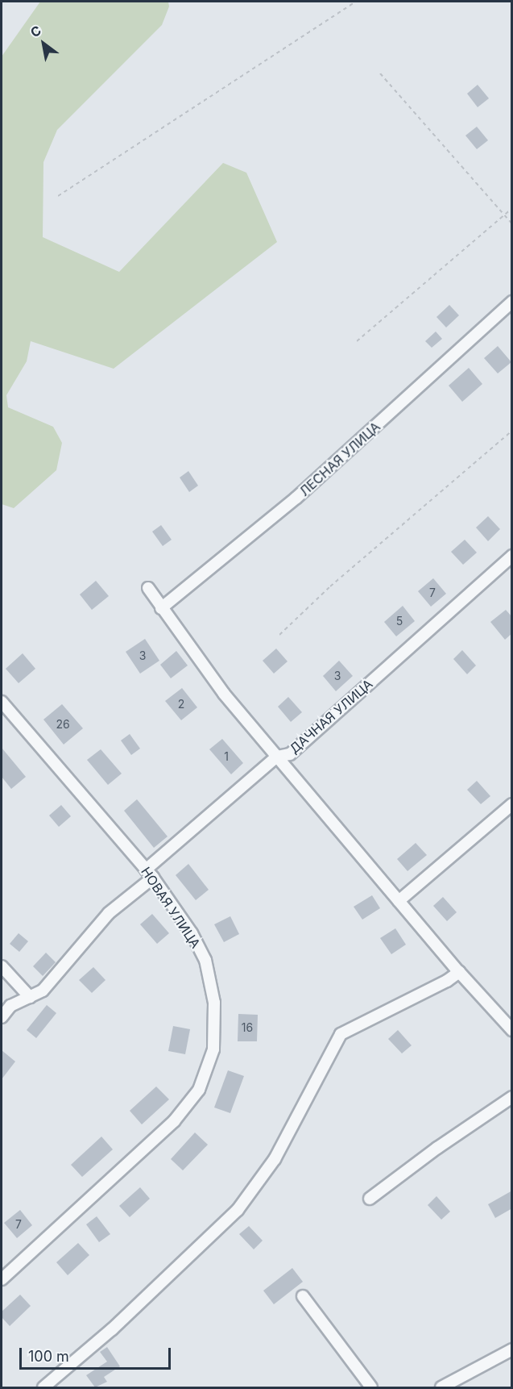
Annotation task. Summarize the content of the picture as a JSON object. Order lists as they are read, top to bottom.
{
  "streets": {
    "street": ["ЛЕСНАЯ УЛИЦА", "ДАЧНАЯ УЛИЦА", "НОВАЯ УЛИЦА"]
  },
  "crossings": [
    ["ДАЧНАЯ УЛИЦА", "НОВАЯ УЛИЦА"]
  ],
  "house_numbers": [
    "7",
    "5",
    "3",
    "3",
    "2",
    "26",
    "1",
    "16",
    "7"
  ],
  "scale_bar": "100 m",
  "north": "top left"
}
